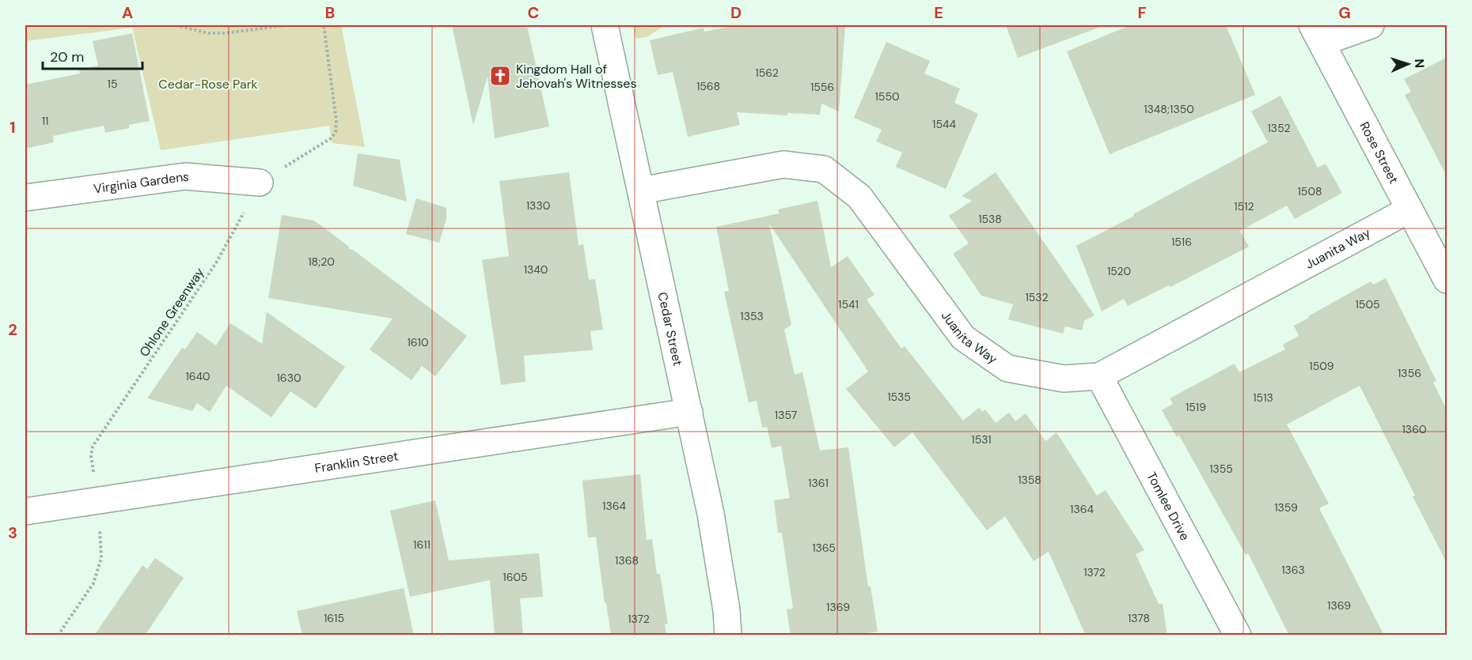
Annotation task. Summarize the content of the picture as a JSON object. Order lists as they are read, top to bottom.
{
  "streets": {
    "street": [
      "Rose Street",
      "Virginia Gardens",
      "Juanita Way",
      "Cedar Street",
      "Franklin Street",
      "Tomlee Drive"
    ],
    "path": ["Ohlone Greenway"]
  },
  "crossings": [
    ["Rose Street", "Juanita Way"],
    ["Virginia Gardens", "Ohlone Greenway"],
    ["Juanita Way", "Cedar Street"],
    ["Juanita Way", "Tomlee Drive"],
    ["Ohlone Greenway", "Franklin Street"],
    ["Cedar Street", "Franklin Street"]
  ],
  "parks": ["Cedar-Rose Park"],
  "places": {
    "church": ["Kingdom Hall of Jehovah's Witnesses"]
  },
  "house_numbers": [
    "1562",
    "15",
    "1568",
    "1556",
    "1550",
    "1348;1350",
    "11",
    "1544",
    "1352",
    "1508",
    "1330",
    "1512",
    "1538",
    "1516",
    "18;20",
    "1340",
    "1520",
    "1532",
    "1541",
    "1505",
    "1353",
    "1610",
    "1509",
    "1356",
    "1640",
    "1630",
    "1535",
    "1513",
    "1519",
    "1357",
    "1360",
    "1531",
    "1355",
    "1358",
    "1361",
    "1364",
    "1359",
    "1364",
    "1611",
    "1365",
    "1368",
    "1363",
    "1372",
    "1605",
    "1369",
    "1369",
    "1615",
    "1378",
    "1372"
  ],
  "scale_bar": "20 m",
  "north": "right",
  "grid": {
    "columns": [
      "A",
      "B",
      "C",
      "D",
      "E",
      "F",
      "G"
    ],
    "rows": ["1", "2", "3"]
  }
}
